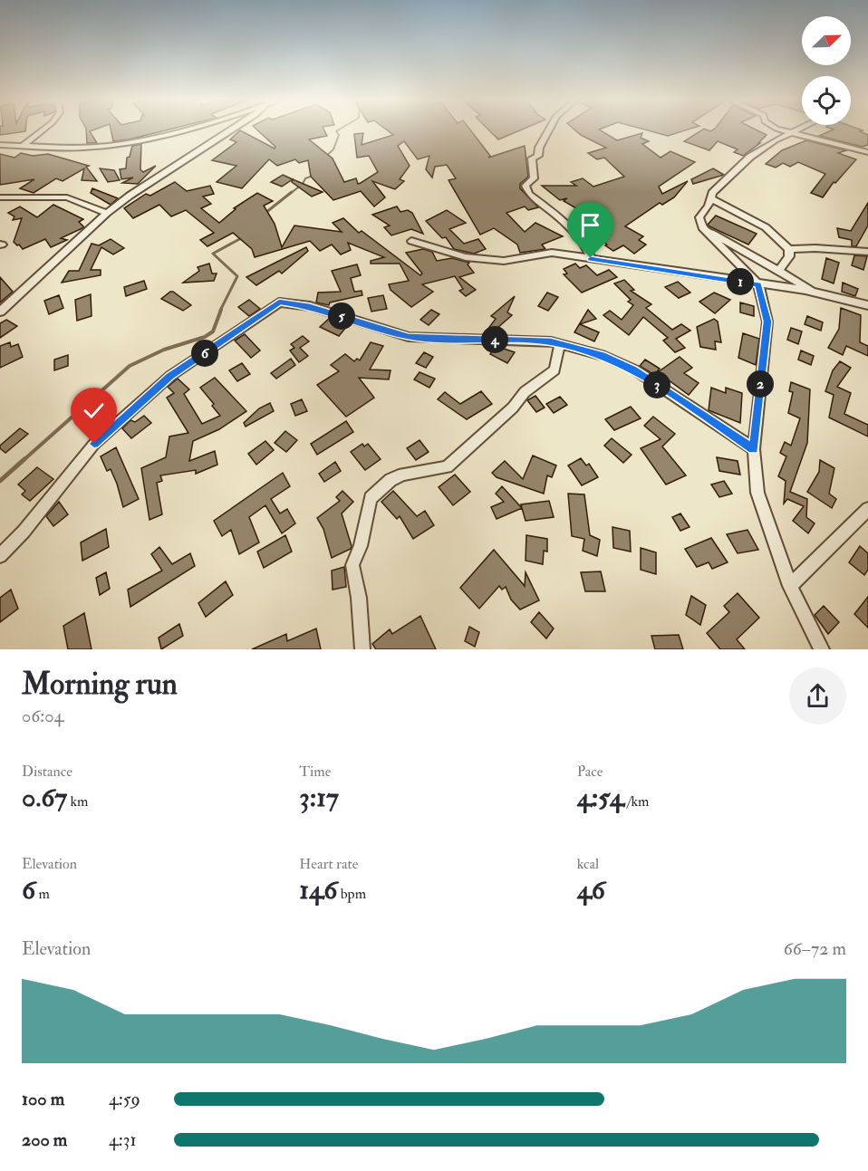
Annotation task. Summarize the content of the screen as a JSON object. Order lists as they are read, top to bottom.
{
  "north": "top right",
  "page": {
    "pins": [
      "1",
      "5",
      "4",
      "6",
      "2",
      "3"
    ],
    "heading": ["Morning run", "06:04"],
    "stats": [
      ["Distance", "0.67 km"],
      ["Time", "3:17"],
      ["Pace", "4:54 /km"],
      ["Elevation", "6 m"],
      ["Heart rate", "146 bpm"],
      ["kcal", "46"]
    ],
    "chart": ["Elevation", "66–72 m"],
    "list": [
      {
        "name": "100 m",
        "note": "4:59"
      },
      {
        "name": "200 m",
        "note": "4:31"
      }
    ]
  }
}
